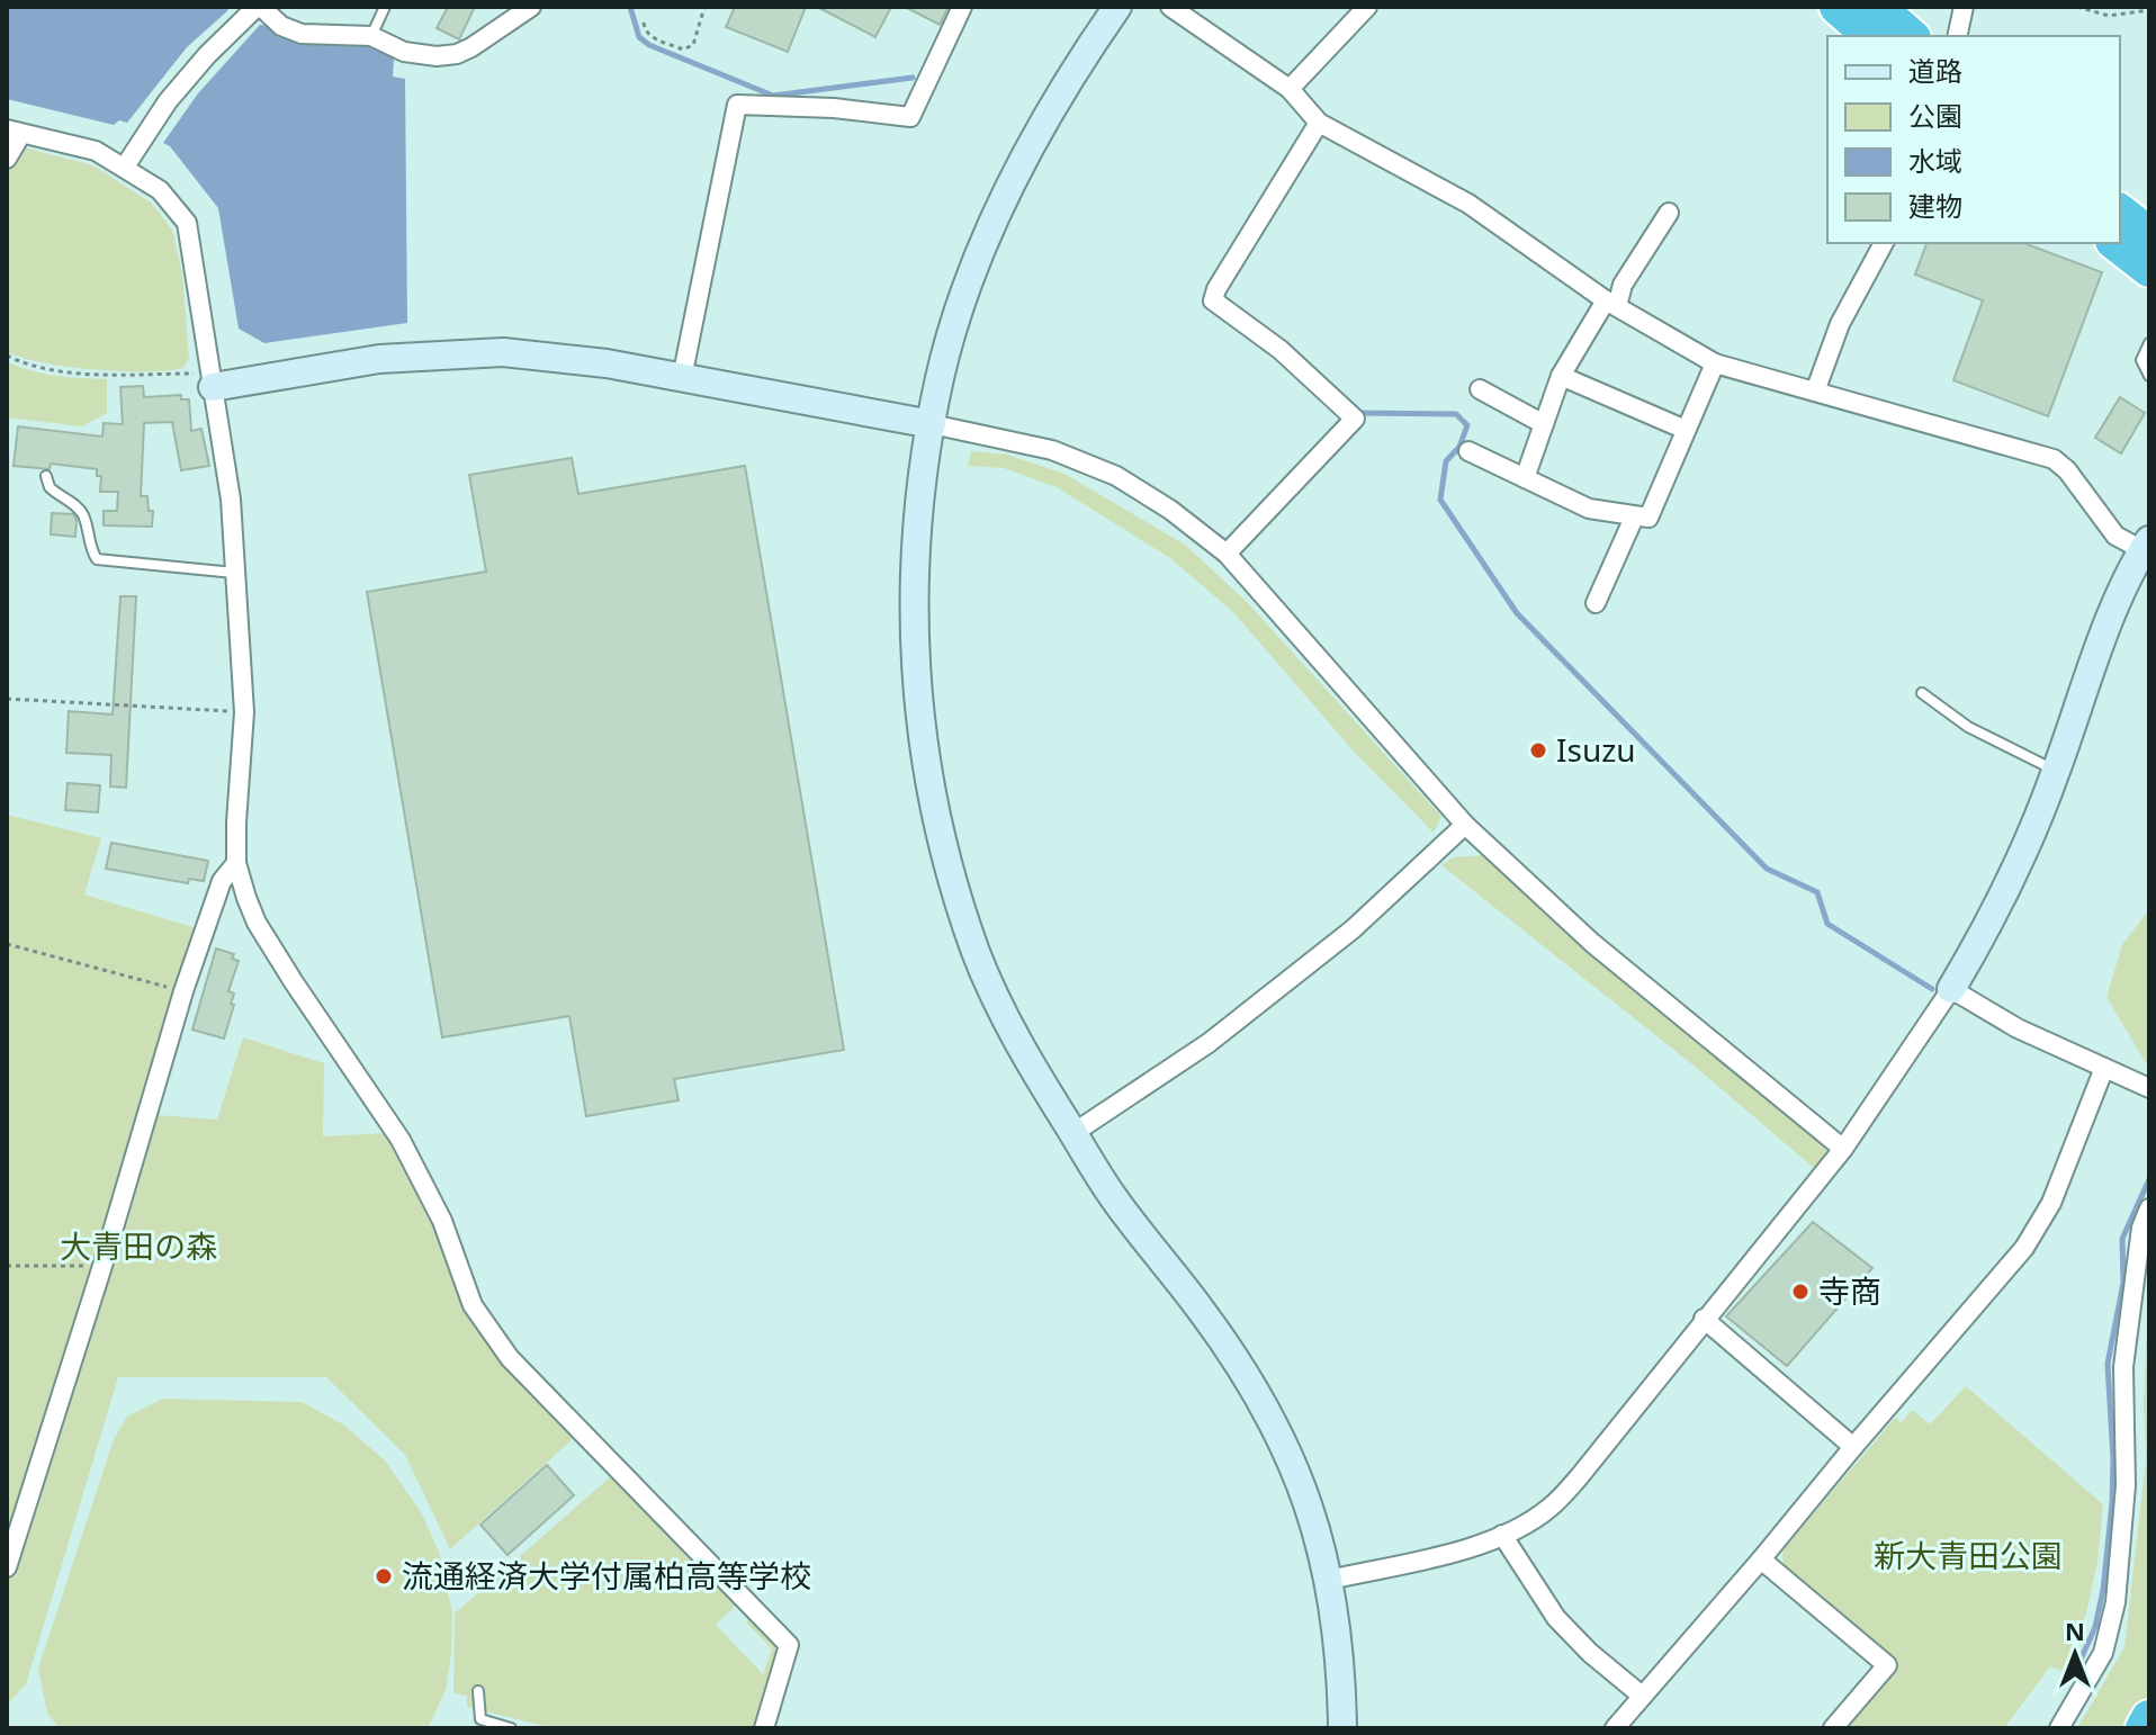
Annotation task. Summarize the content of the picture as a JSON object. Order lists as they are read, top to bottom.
{
  "parks": ["大青田の森", "新大青田公園"],
  "places": ["Isuzu", "寺商", "流通経済大学付属柏高等学校"],
  "legend": [
    "道路",
    "公園",
    "水域",
    "建物"
  ],
  "north": "top"
}
